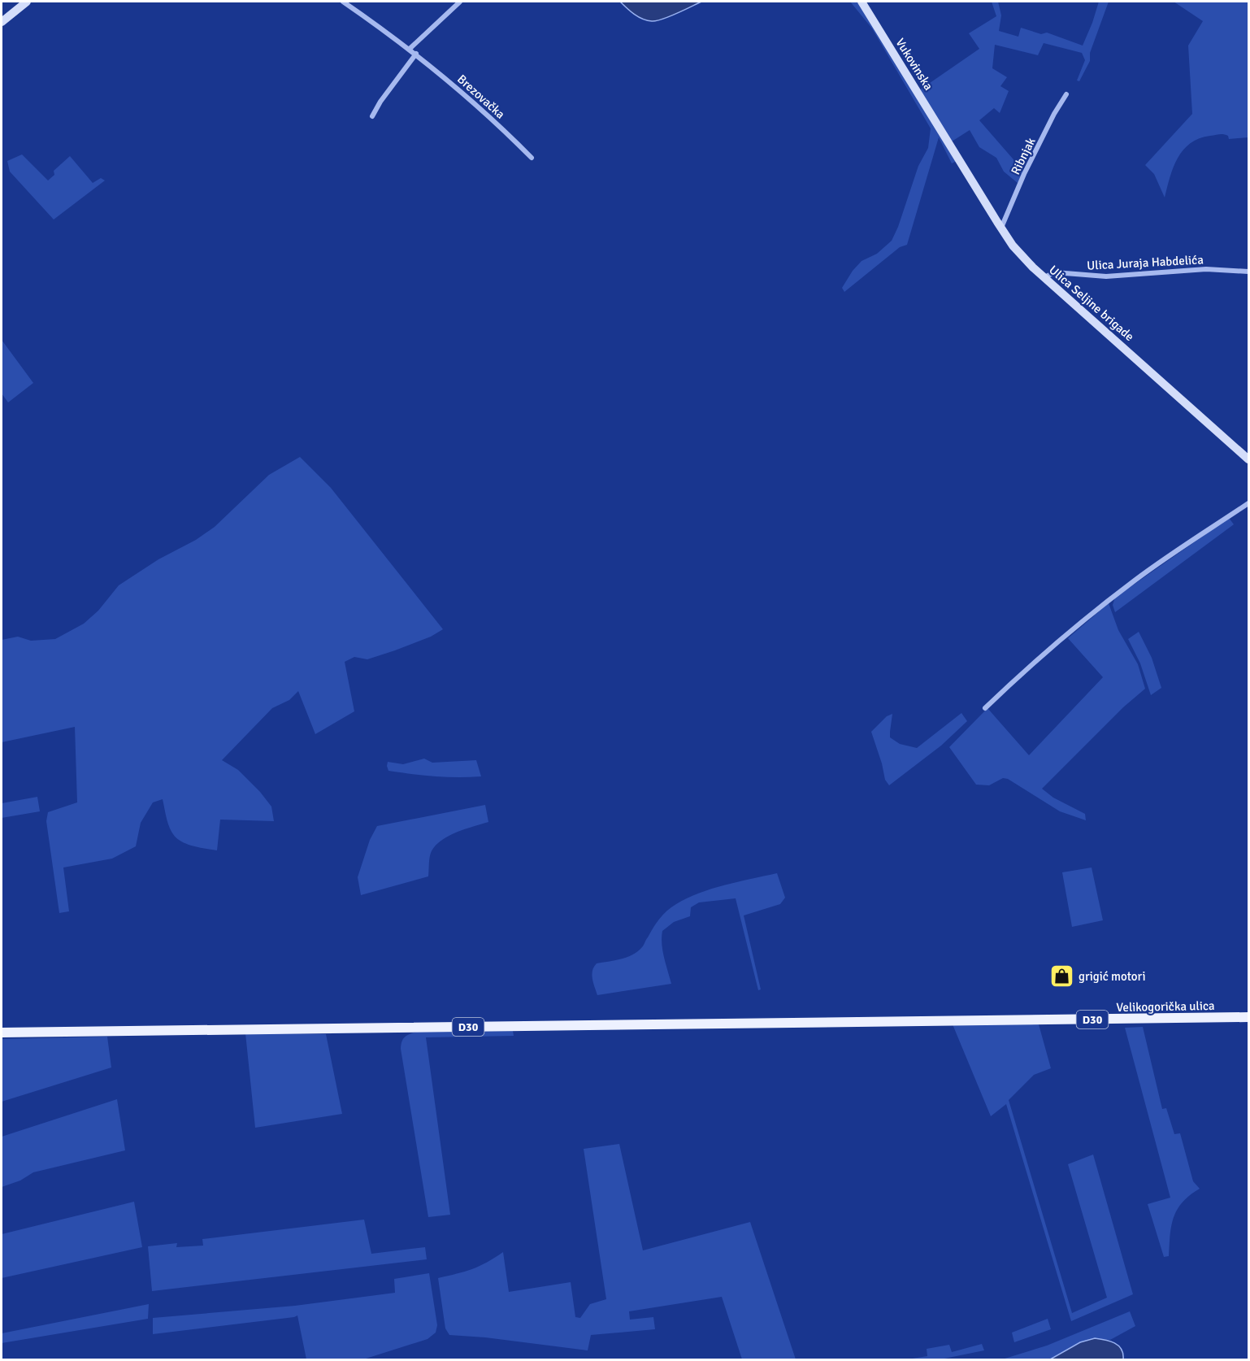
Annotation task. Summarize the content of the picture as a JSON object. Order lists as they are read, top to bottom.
{
  "streets": {
    "main road": [
      "Vukovinska",
      "Ulica Seljine brigade",
      "Velikogorička ulica",
      "D30"
    ],
    "street": ["Brezovačka", "Ribnjak", "Ulica Juraja Habdelića"]
  },
  "crossings": [
    ["Vukovinska", "Ulica Seljine brigade"],
    ["Ribnjak", "Ulica Seljine brigade"],
    ["Ulica Juraja Habdelića", "Ulica Seljine brigade"]
  ],
  "places": {
    "shop": ["grigić motori"]
  }
}
